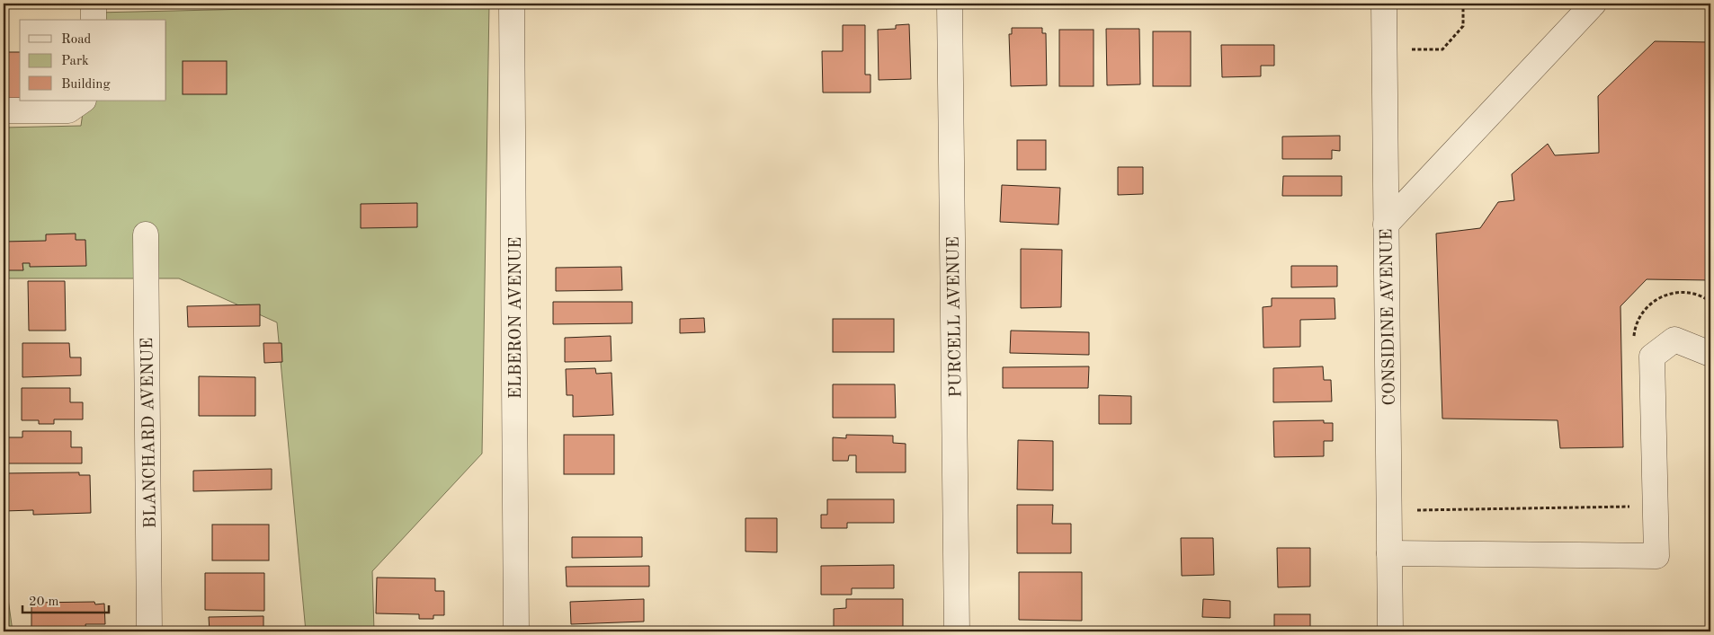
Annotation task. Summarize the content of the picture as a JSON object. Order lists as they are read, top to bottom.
{
  "streets": {
    "street": [
      "PURCELL AVENUE",
      "CONSIDINE AVENUE",
      "ELBERON AVENUE",
      "BLANCHARD AVENUE"
    ]
  },
  "legend": ["Road", "Park", "Building"],
  "scale_bar": "20 m"
}
